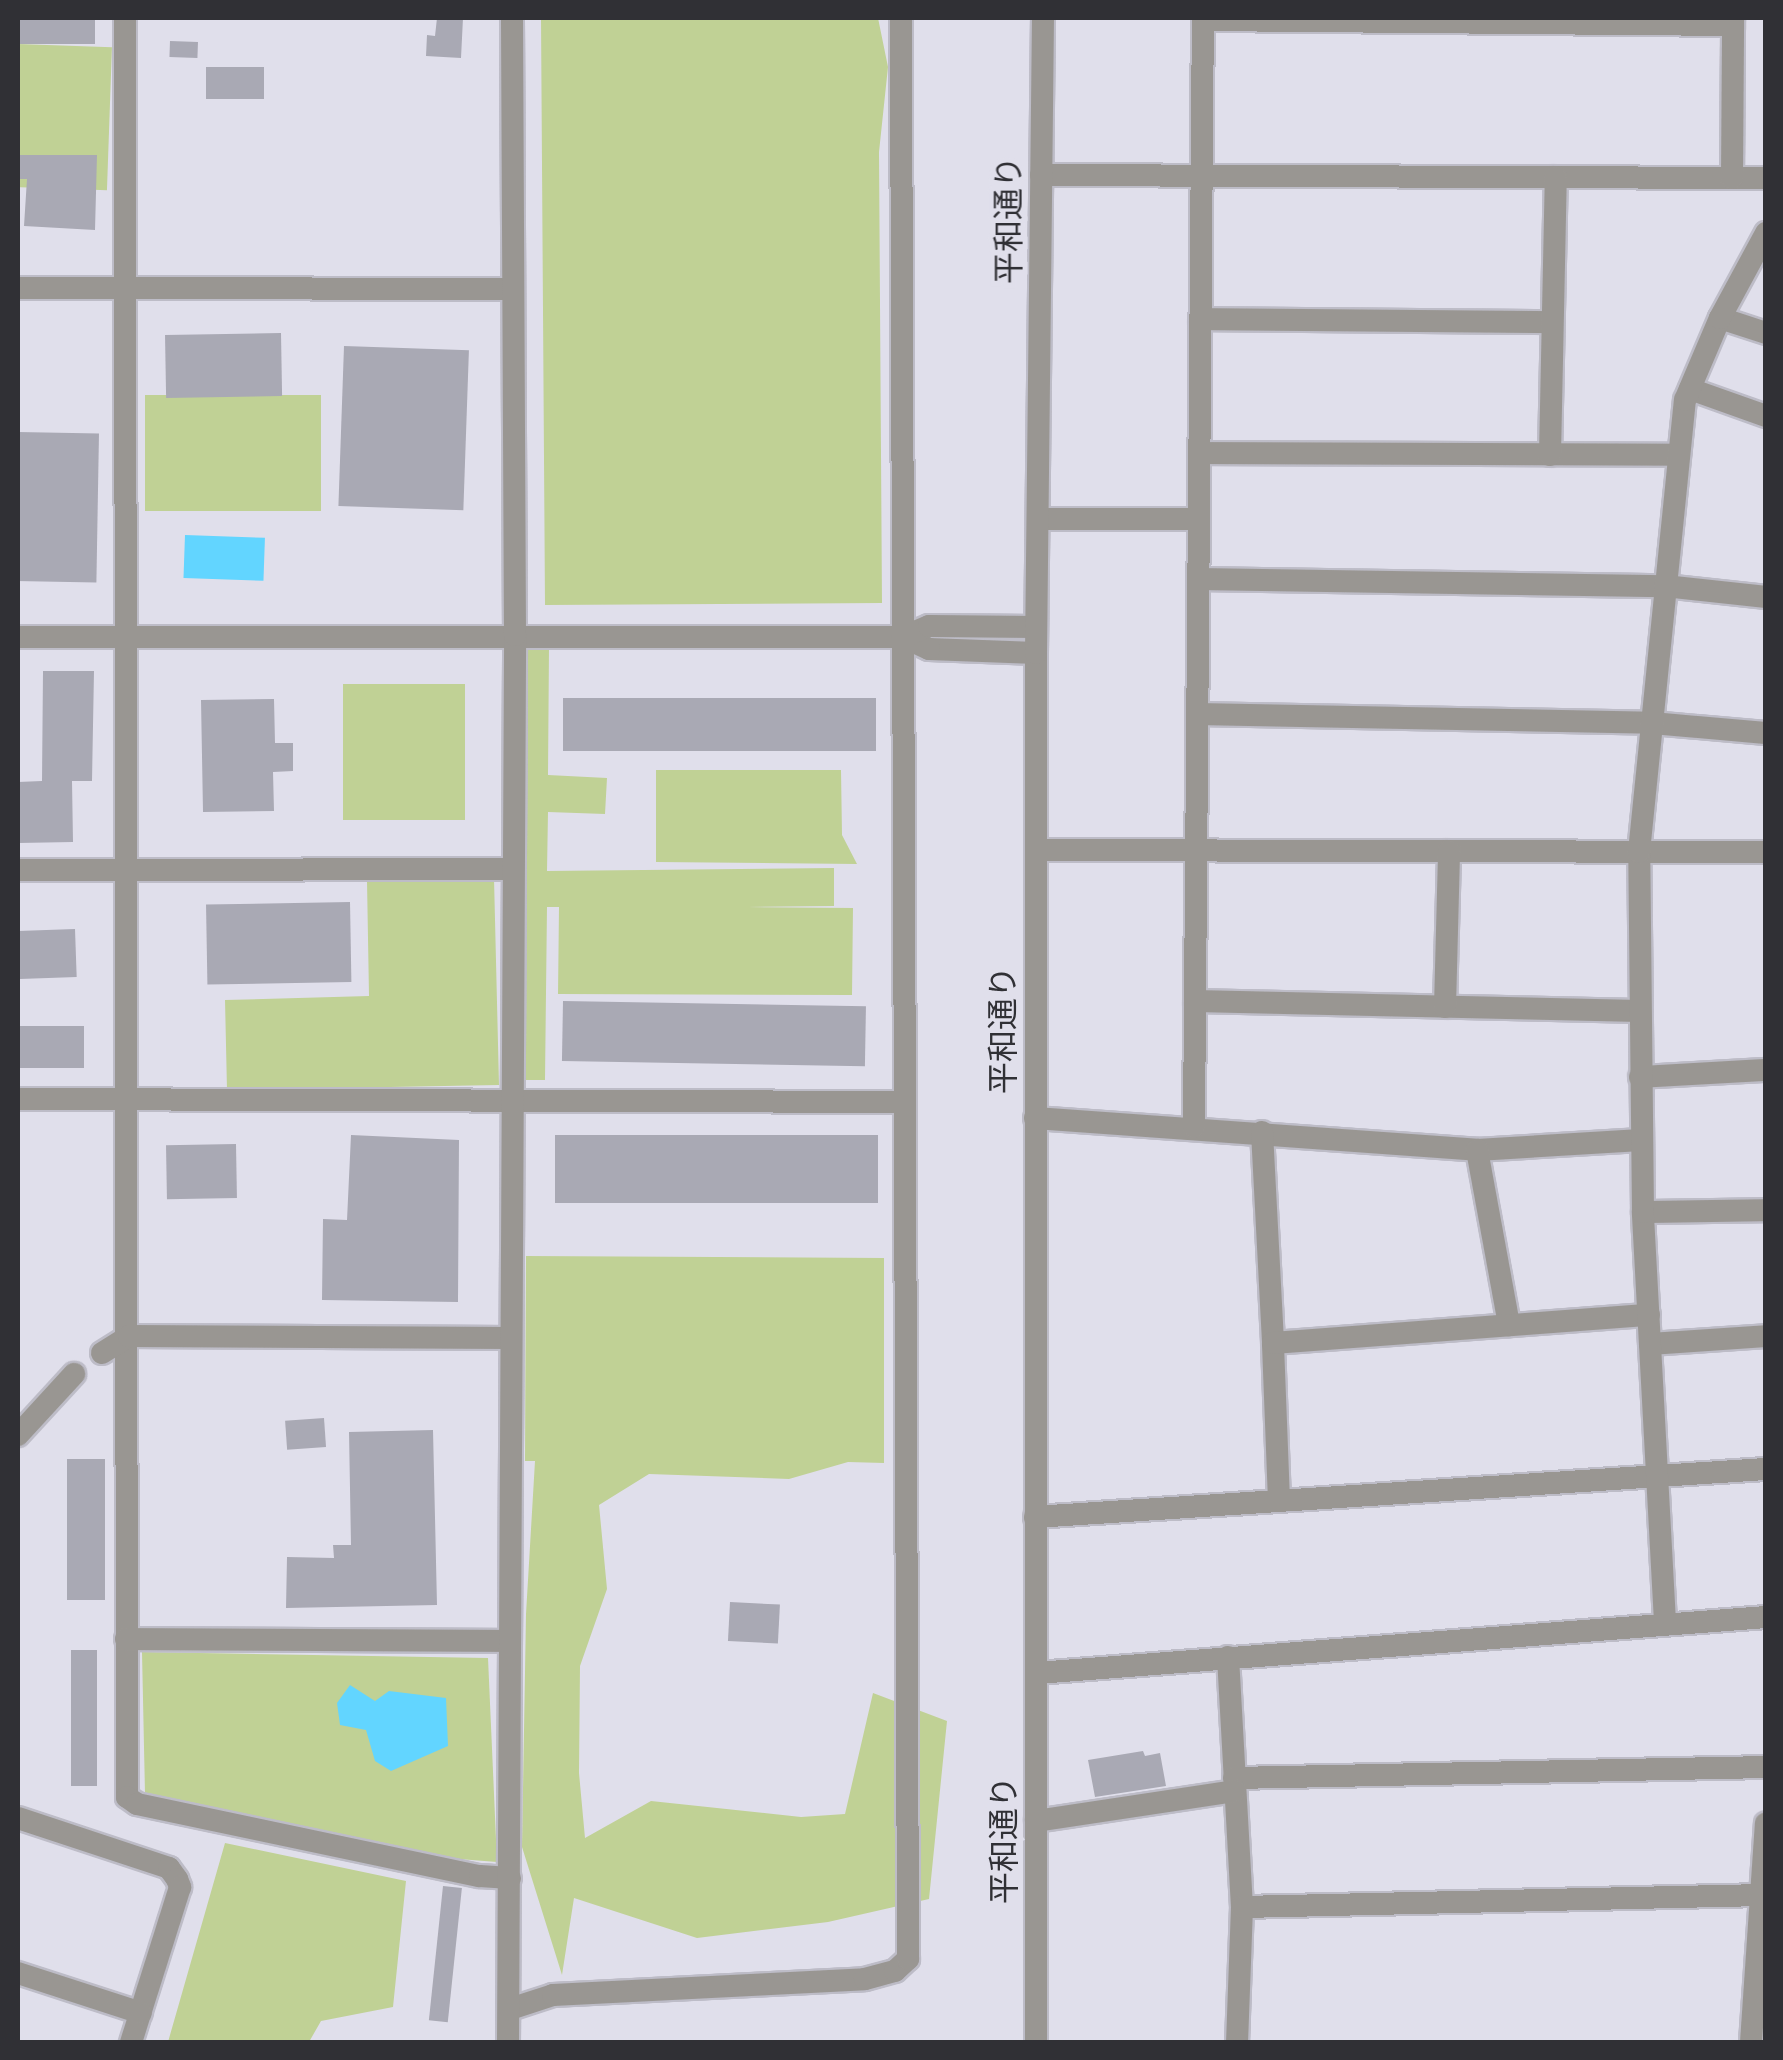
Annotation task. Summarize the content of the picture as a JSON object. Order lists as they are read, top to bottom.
{
  "streets": {
    "street": ["平和通り"]
  }
}
